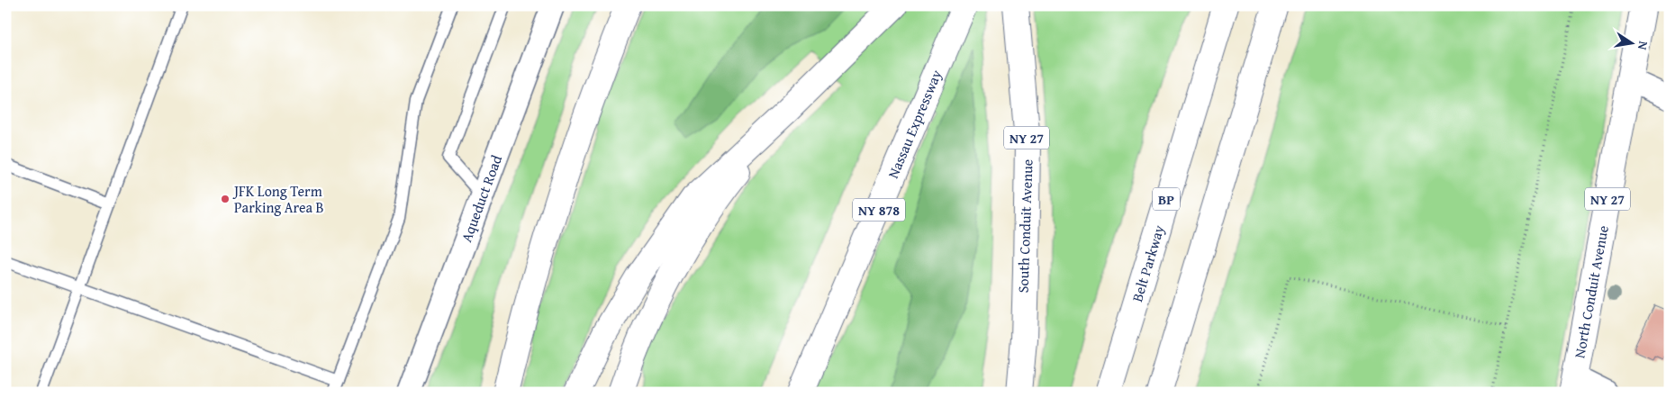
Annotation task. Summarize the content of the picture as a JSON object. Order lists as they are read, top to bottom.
{
  "streets": {
    "main road": [
      "Nassau Expressway",
      "NY 27",
      "BP",
      "NY 878",
      "South Conduit Avenue",
      "Belt Parkway",
      "North Conduit Avenue"
    ],
    "street": ["Aqueduct Road"]
  },
  "places": ["JFK Long Term Parking Area B"],
  "north": "right"
}
